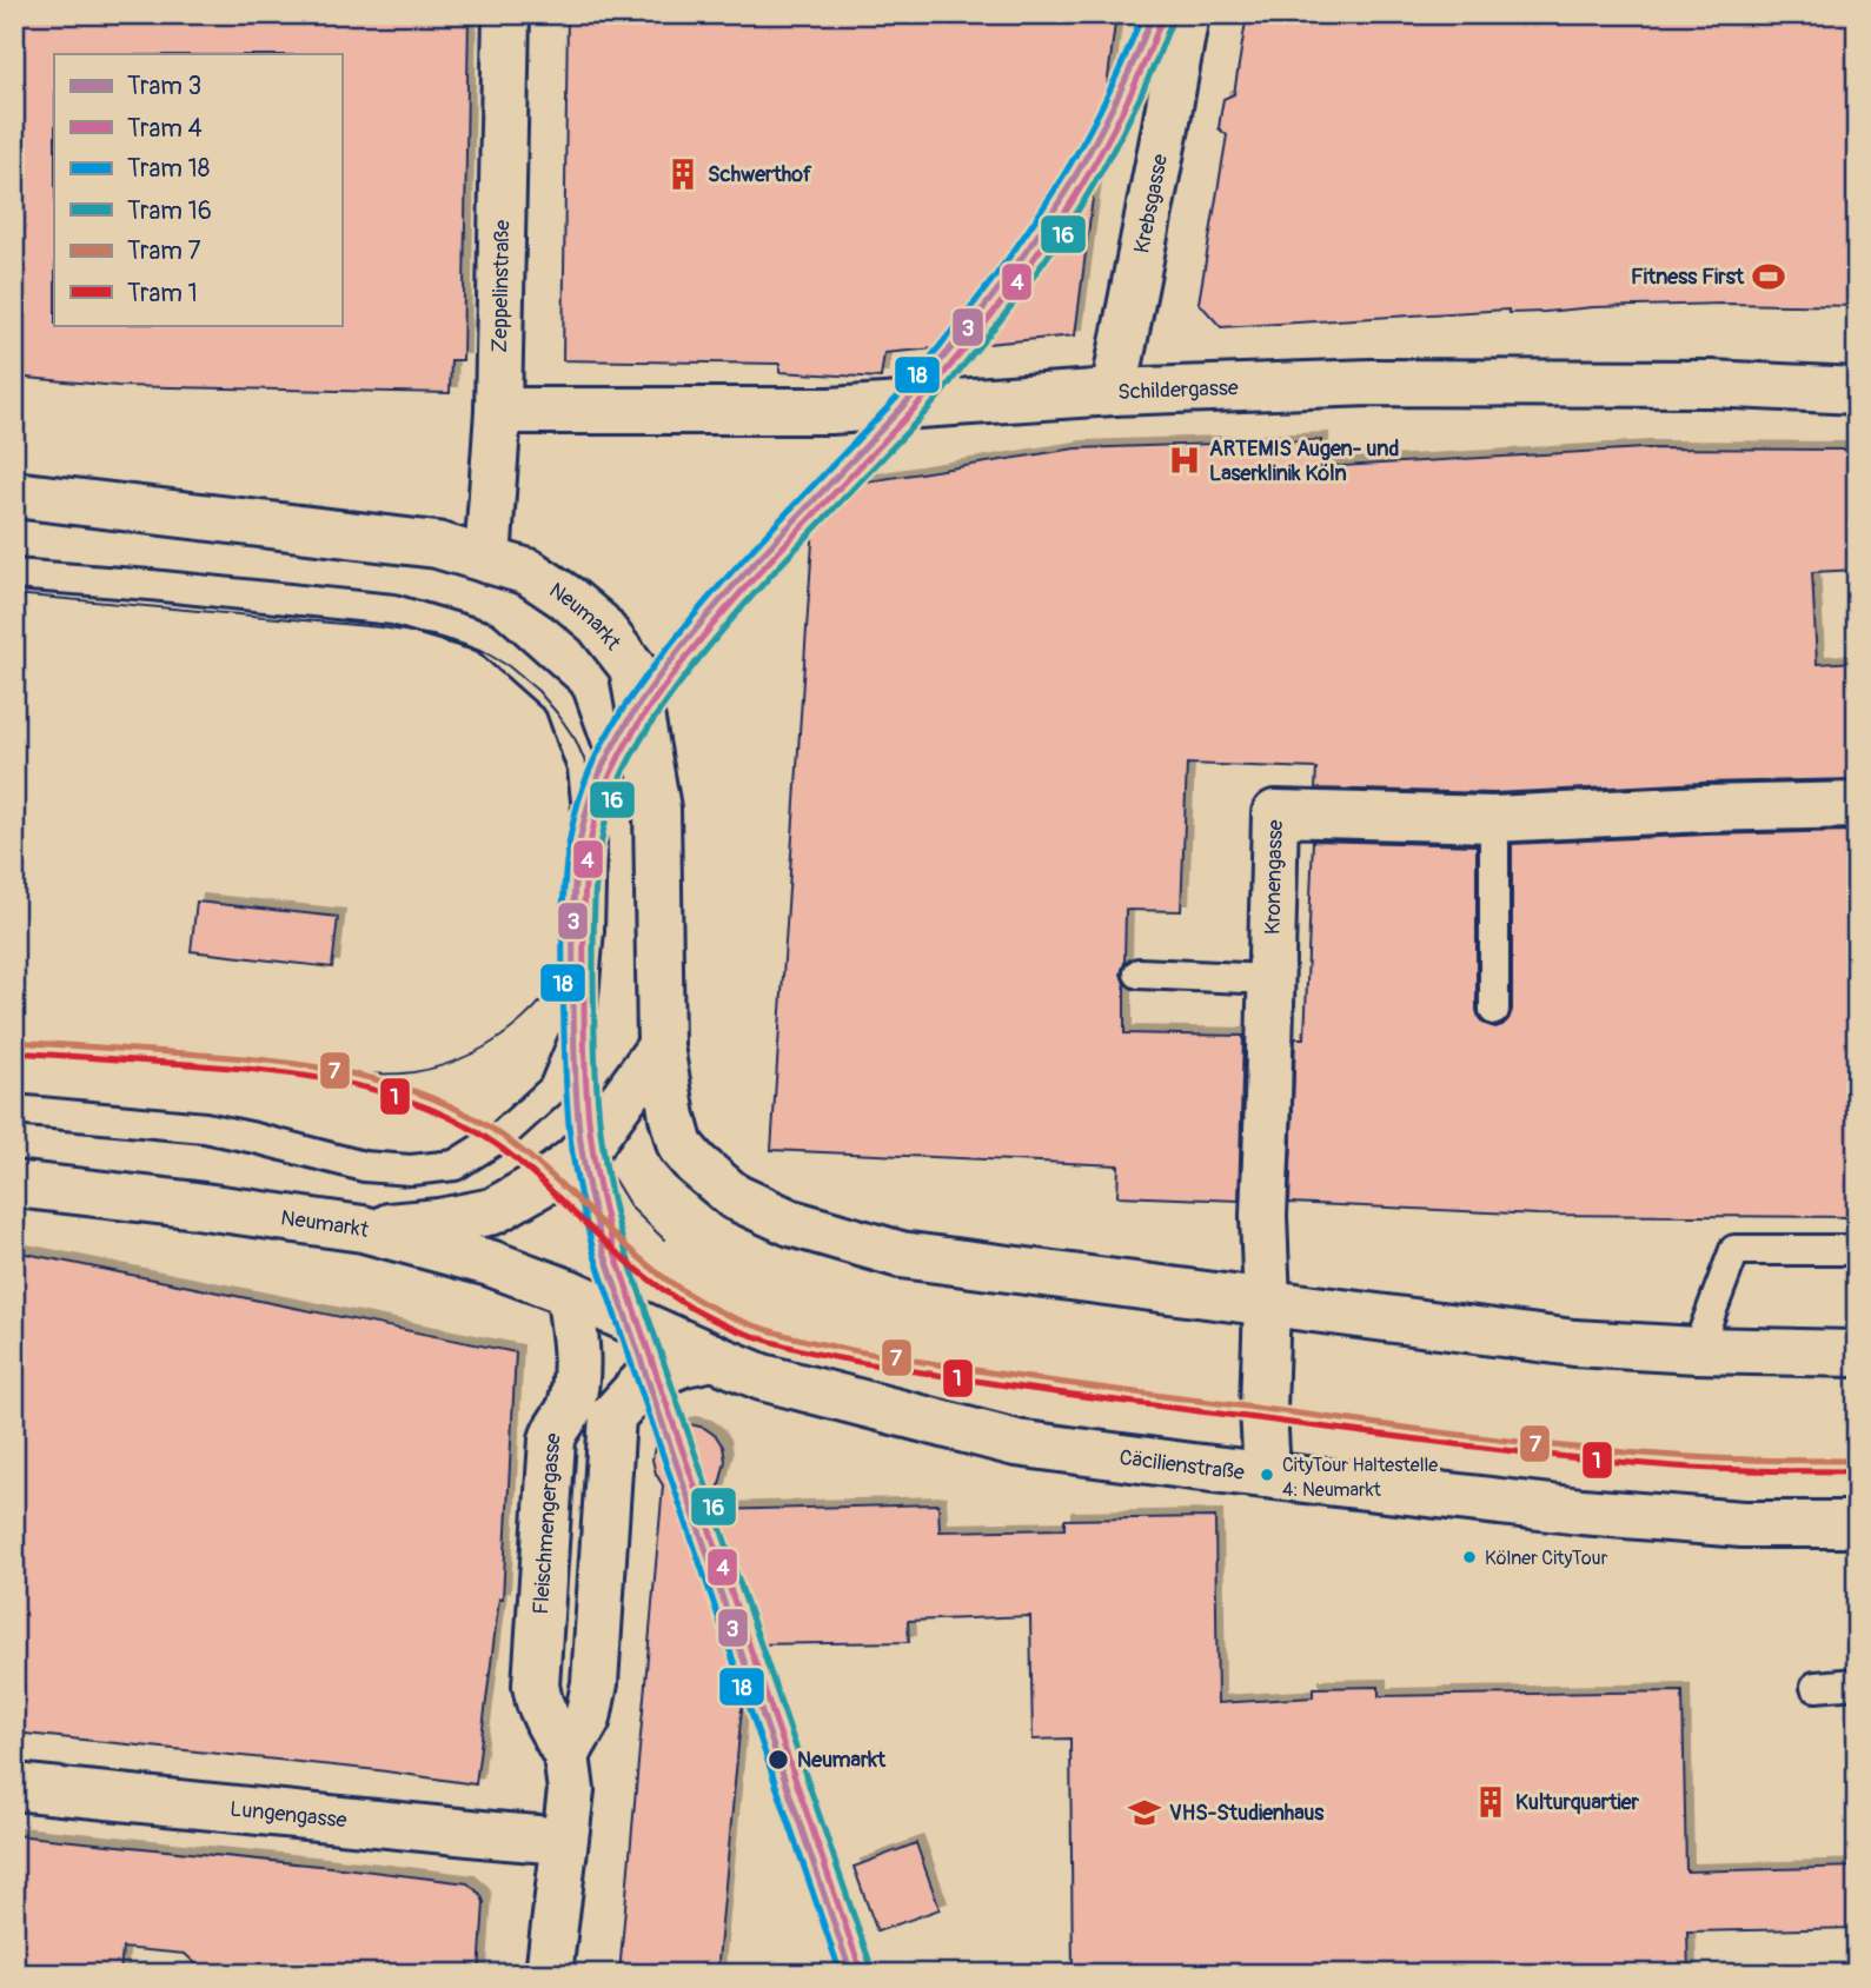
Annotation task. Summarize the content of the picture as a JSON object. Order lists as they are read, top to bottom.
{
  "streets": {
    "street": [
      "Krebsgasse",
      "Zeppelinstraße",
      "Schildergasse",
      "Neumarkt",
      "Kronengasse",
      "Cäcilienstraße",
      "Fleischmengergasse",
      "Lungengasse"
    ]
  },
  "crossings": [
    ["Krebsgasse", "Schildergasse"],
    ["Zeppelinstraße", "Schildergasse"],
    ["Zeppelinstraße", "Neumarkt"],
    ["Neumarkt", "Kronengasse"],
    ["Neumarkt", "Cäcilienstraße"],
    ["Neumarkt", "Fleischmengergasse"],
    ["Kronengasse", "Cäcilienstraße"],
    ["Fleischmengergasse", "Lungengasse"]
  ],
  "places": {
    "building": ["Schwerthof", "Kulturquartier"],
    "sports": ["Fitness First"],
    "hospital": ["ARTEMIS Augen- und Laserklinik Köln"],
    "other": ["CityTour Haltestelle 4: Neumarkt", "Kölner CityTour", "Neumarkt"],
    "school or university": ["VHS-Studienhaus"]
  },
  "lines": [
    "tram line 3",
    "tram line 18",
    "tram line 4",
    "tram line 16",
    "tram line 7",
    "tram line 1"
  ],
  "legend": [
    "Tram 3",
    "Tram 4",
    "Tram 18",
    "Tram 16",
    "Tram 7",
    "Tram 1"
  ]
}
